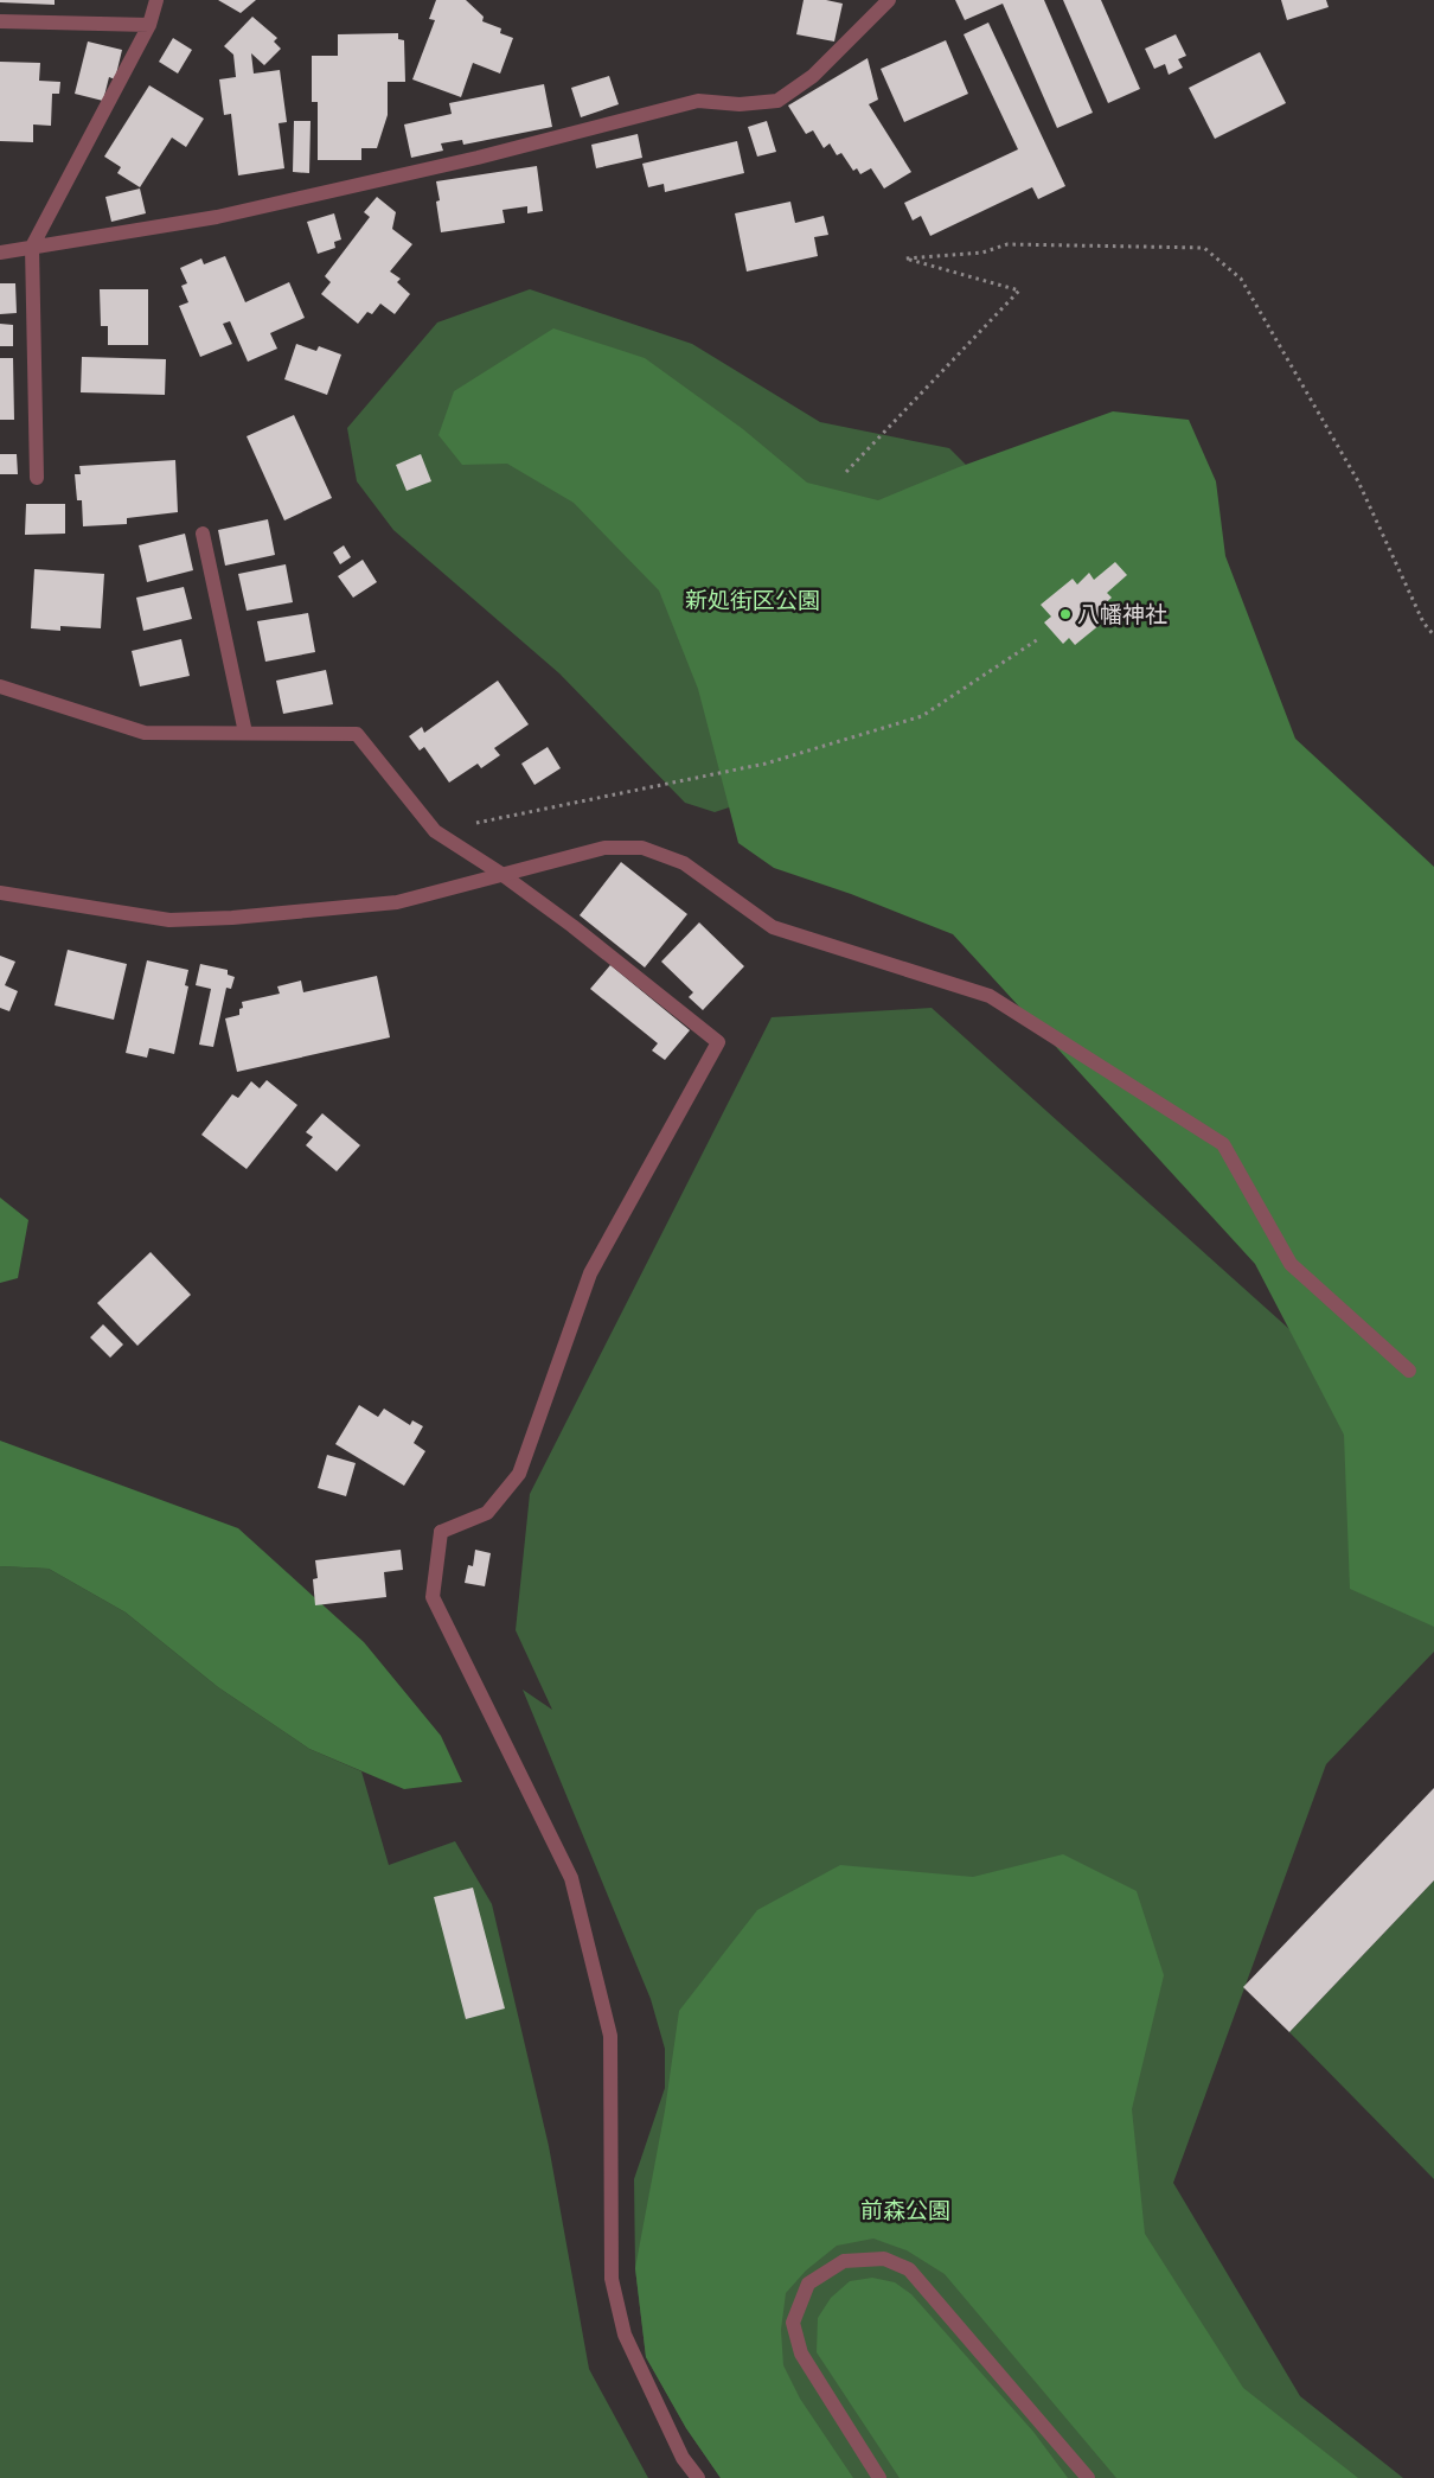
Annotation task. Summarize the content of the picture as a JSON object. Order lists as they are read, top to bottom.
{
  "parks": ["新処街区公園", "前森公園"],
  "places": ["八幡神社"]
}
